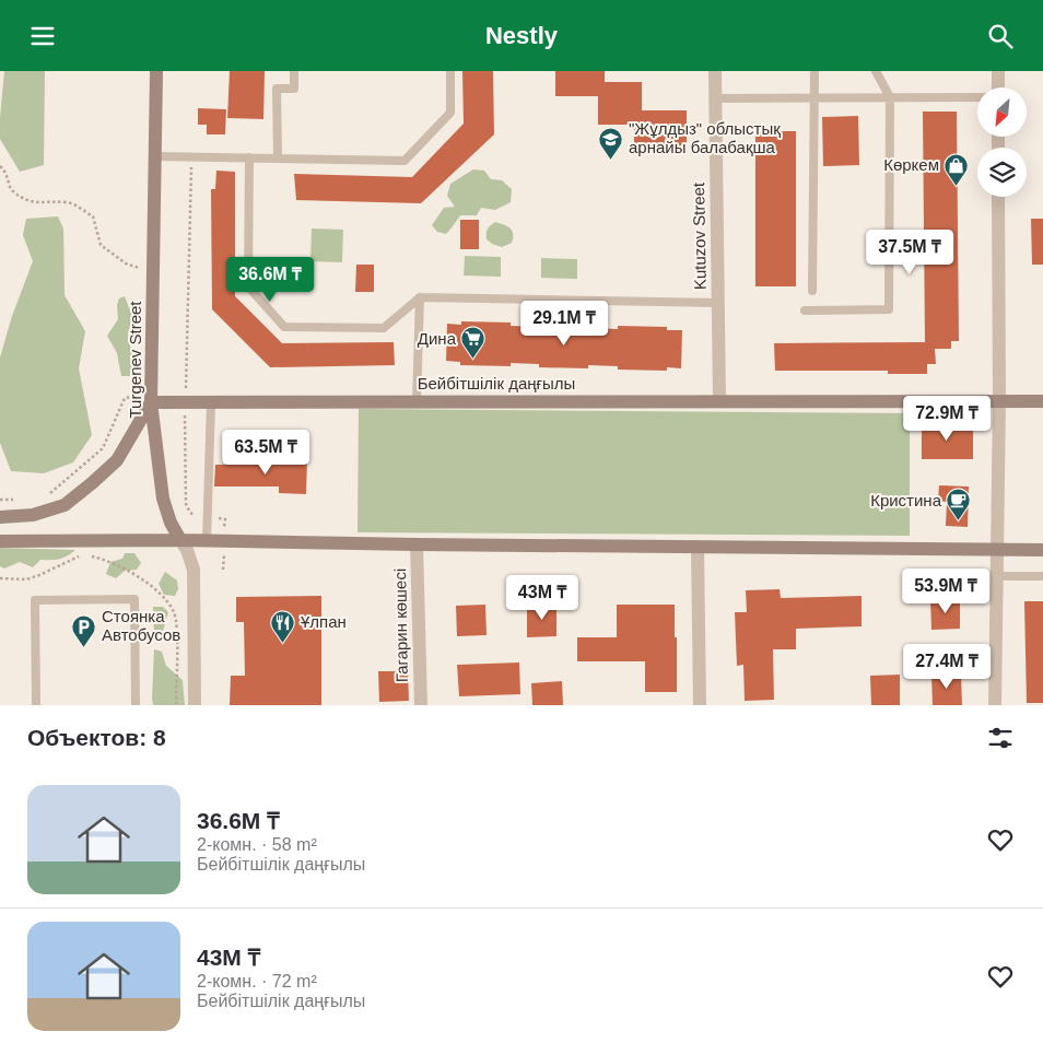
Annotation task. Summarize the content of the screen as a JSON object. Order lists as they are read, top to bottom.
{
  "streets": {
    "main road": ["Turgenev Street", "Бейбітшілік даңғылы"],
    "street": ["Kutuzov Street", "Гагарин көшесі"]
  },
  "crossings": [
    ["Kutuzov Street", "Бейбітшілік даңғылы"],
    ["Turgenev Street", "Бейбітшілік даңғылы"]
  ],
  "places": {
    "school or university": ["\"Жұлдыз\" облыстық арнайы балабақша"],
    "shop": ["Көркем"],
    "supermarket": ["Дина"],
    "cafe": ["Кристина"],
    "restaurant": ["Ұлпан"],
    "parking": ["Стоянка Автобусов"]
  },
  "north": "bottom left",
  "page": {
    "header": "Nestly",
    "price": [
      "37.5M ₸",
      "36.6M ₸",
      "29.1M ₸",
      "72.9M ₸",
      "63.5M ₸",
      "53.9M ₸",
      "43M ₸",
      "27.4M ₸"
    ],
    "heading": "Объектов: 8",
    "list": [
      {
        "name": "36.6M ₸",
        "note": "2-комн. · 58 m² · Бейбітшілік даңғылы"
      },
      {
        "name": "43M ₸",
        "note": "2-комн. · 72 m² · Бейбітшілік даңғылы"
      }
    ]
  }
}
